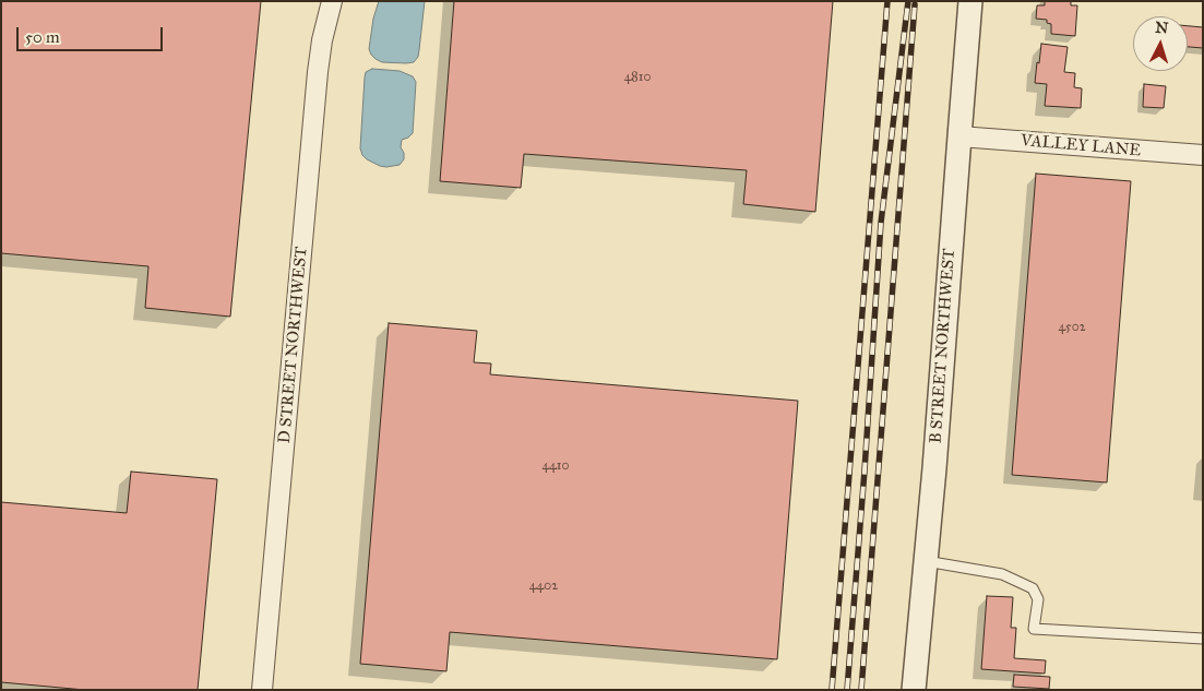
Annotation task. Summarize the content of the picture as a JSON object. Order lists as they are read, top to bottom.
{
  "streets": {
    "street": ["VALLEY LANE", "D STREET NORTHWEST", "B STREET NORTHWEST"]
  },
  "crossings": [
    ["VALLEY LANE", "B STREET NORTHWEST"]
  ],
  "house_numbers": [
    "4810",
    "4502",
    "4410",
    "4402"
  ],
  "scale_bar": "50 m",
  "north": "top"
}
